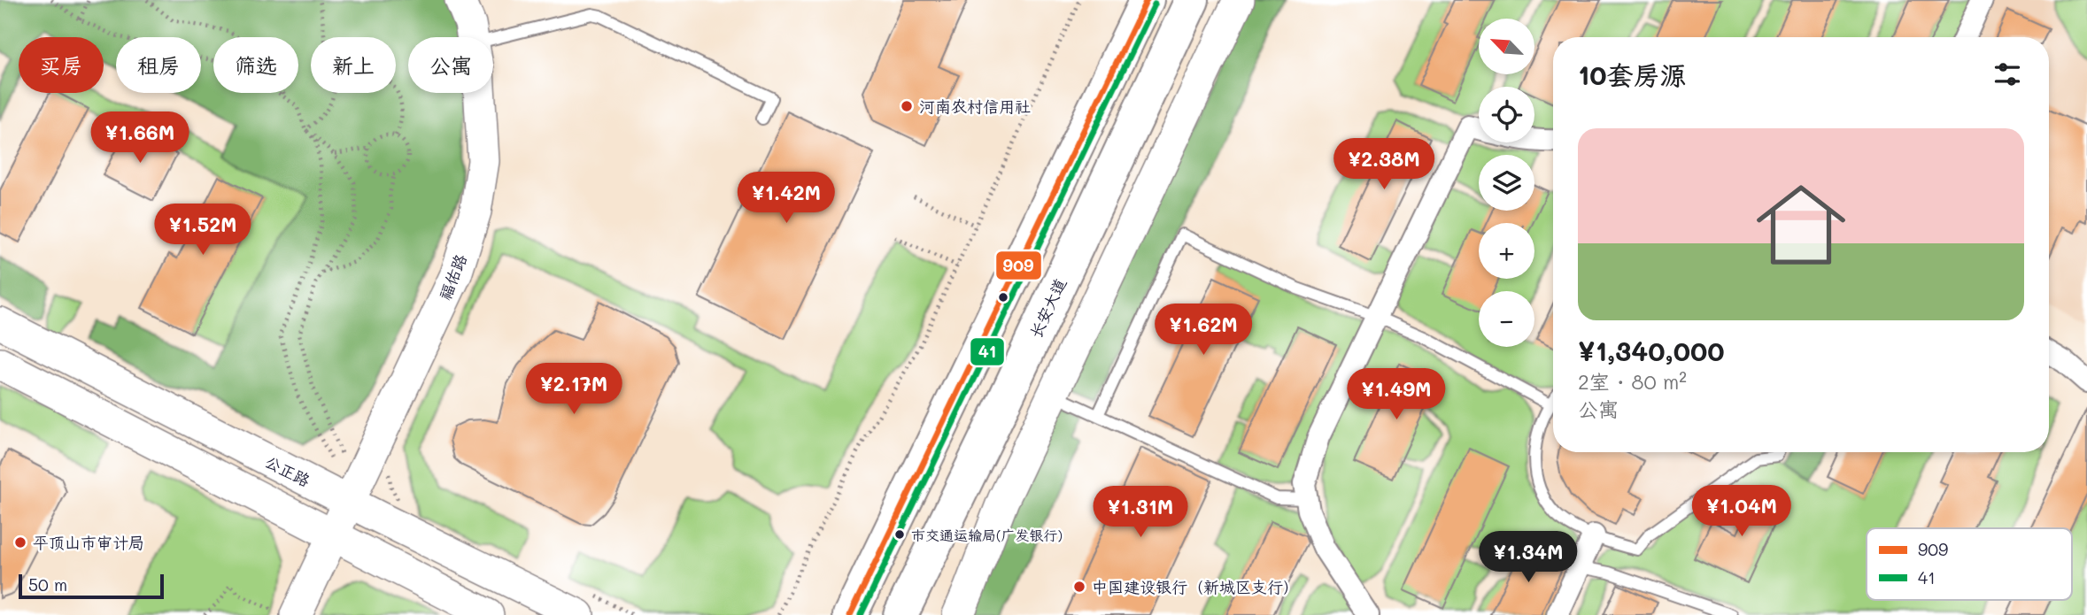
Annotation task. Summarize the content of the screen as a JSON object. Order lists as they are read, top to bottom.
{
  "streets": {
    "main road": ["长安大道"],
    "street": ["福佑路", "公正路"]
  },
  "crossings": [
    ["福佑路", "公正路"]
  ],
  "places": [
    "河南农村信用社",
    "市交通运输局(广发银行)",
    "平顶山市审计局",
    "中国建设银行（新城区支行）"
  ],
  "lines": ["transit line 909", "transit line 41"],
  "legend": ["909", "41"],
  "scale_bar": "50 m",
  "north": "top left",
  "page": {
    "map_buttons": ["+", "−"],
    "chip": [
      "买房",
      "租房",
      "筛选",
      "新上",
      "公寓"
    ],
    "heading": "10套房源",
    "price": [
      "¥1.66M",
      "¥2.38M",
      "¥1.42M",
      "¥1.52M",
      "¥1.62M",
      "¥2.17M",
      "¥1.49M",
      "¥1.04M",
      "¥1.31M",
      "¥1.34M"
    ],
    "list": [
      {
        "name": "¥1,340,000",
        "note": "2室 · 80 m² · 公寓"
      }
    ],
    "scale": "50 m"
  }
}
